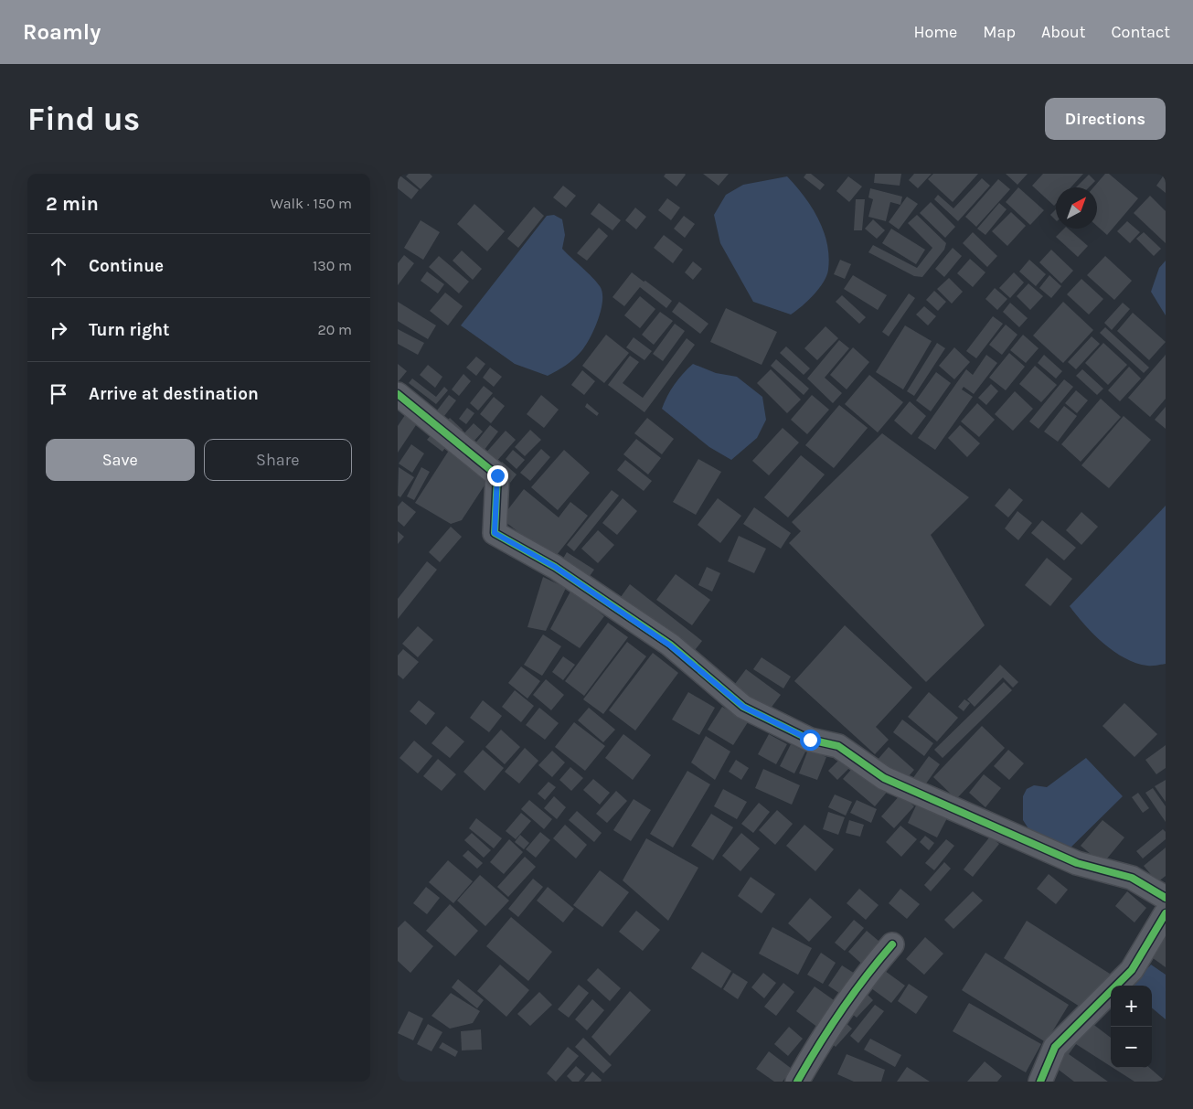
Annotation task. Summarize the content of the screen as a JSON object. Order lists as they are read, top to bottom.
{
  "north": "top right",
  "page": {
    "header": "Roamly",
    "nav": [
      "Home",
      "Map",
      "About",
      "Contact"
    ],
    "buttons": [
      "Directions",
      ["Save", "Share"]
    ],
    "title": "Find us",
    "heading": ["2 min", "Walk · 150 m"],
    "list": [
      ["Continue", "130 m"],
      ["Turn right", "20 m"],
      "Arrive at destination"
    ],
    "map_buttons": ["+", "−"]
  }
}
